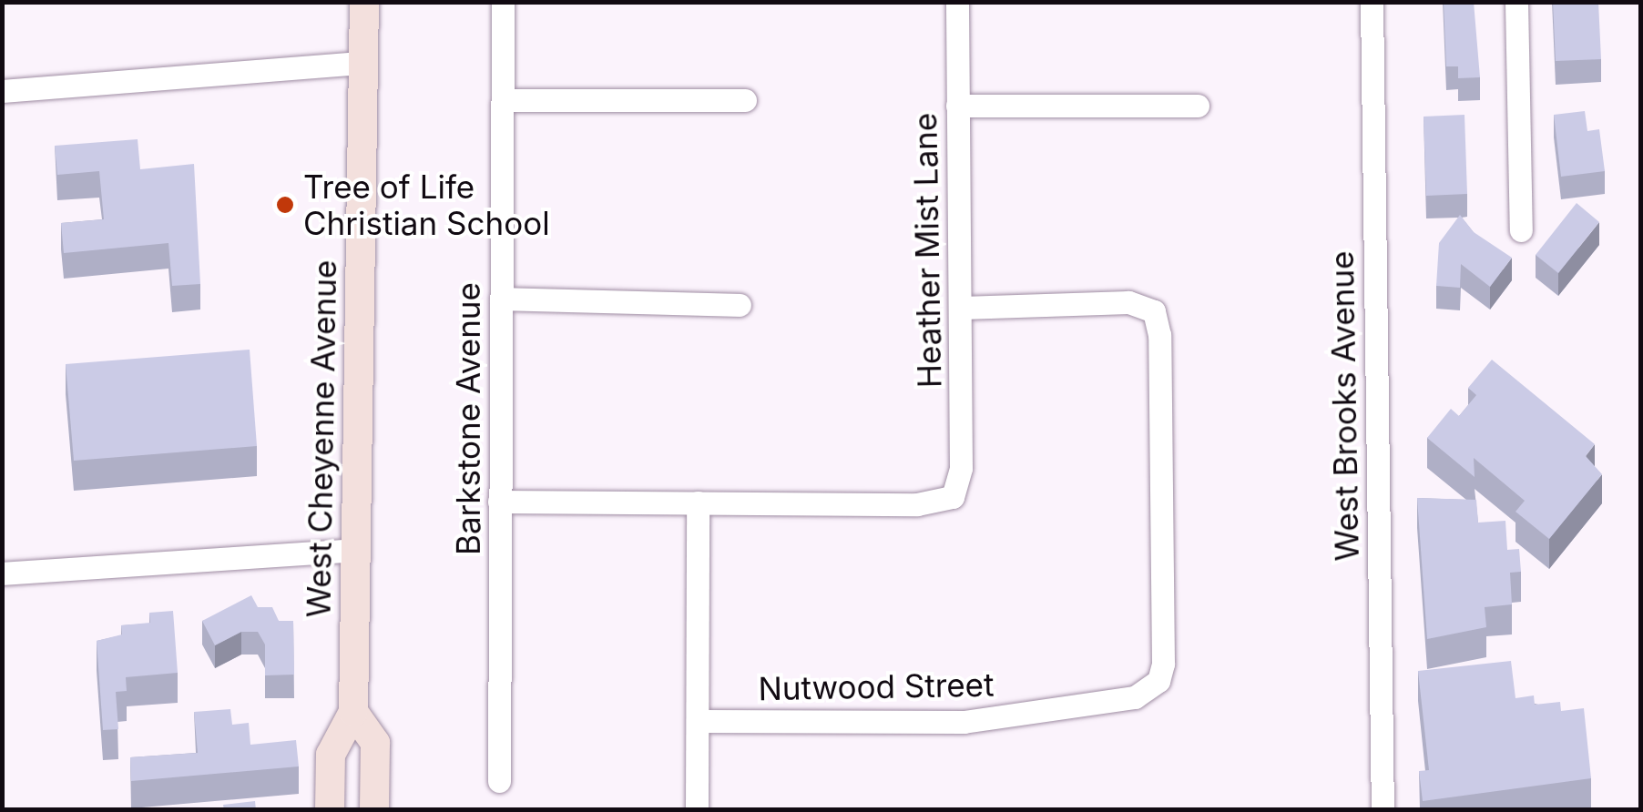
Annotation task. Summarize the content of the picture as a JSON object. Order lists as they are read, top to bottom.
{
  "streets": {
    "main road": ["West Cheyenne Avenue"],
    "street": [
      "Heather Mist Lane",
      "West Brooks Avenue",
      "Barkstone Avenue",
      "Nutwood Street"
    ]
  },
  "crossings": [
    ["Heather Mist Lane", "Nutwood Street"]
  ],
  "places": ["Tree of Life Christian School"]
}
